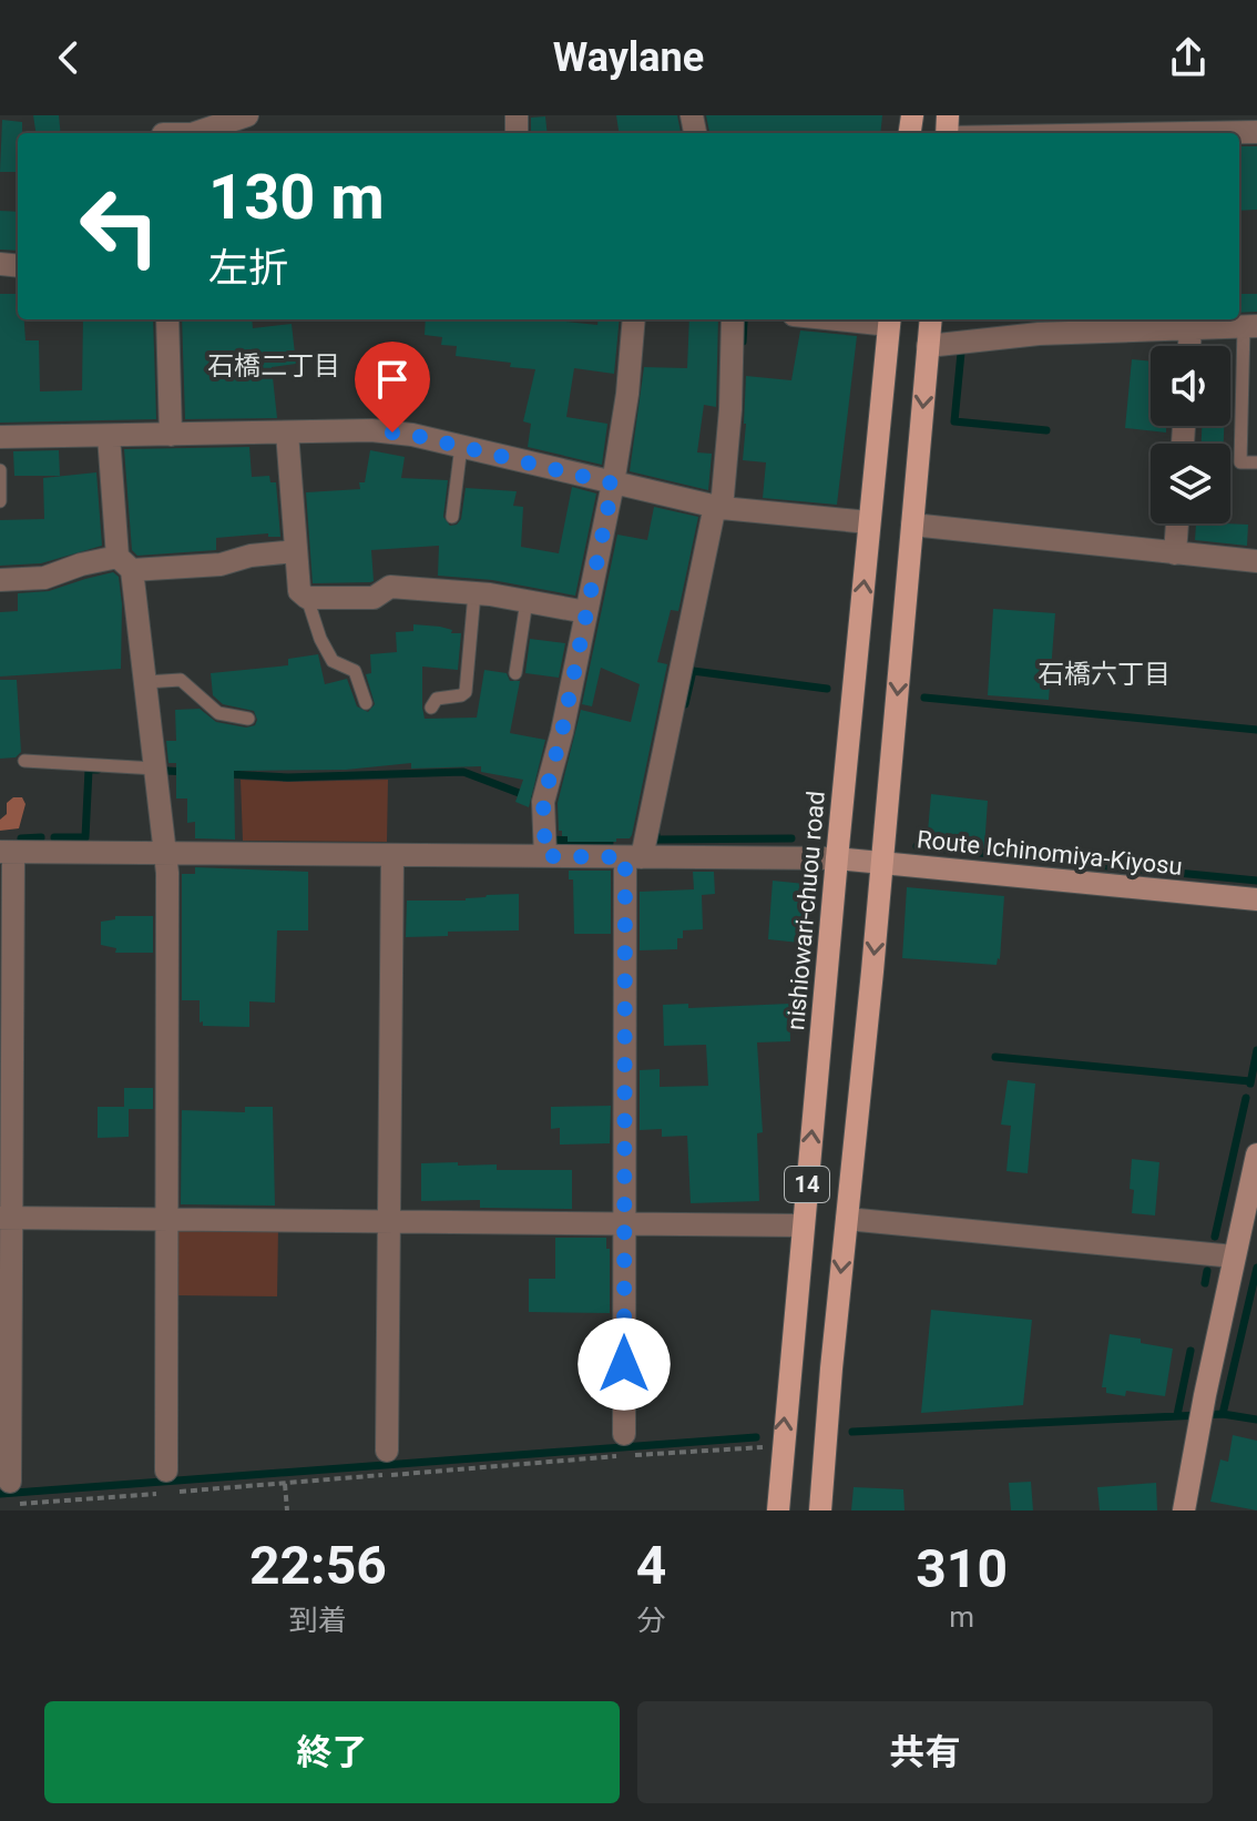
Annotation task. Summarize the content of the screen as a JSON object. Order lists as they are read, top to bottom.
{
  "streets": {
    "main road": ["Route Ichinomiya-Kiyosu", "nishiowari-chuou road", "14"]
  },
  "crossings": [
    ["Route Ichinomiya-Kiyosu", "nishiowari-chuou road"],
    ["Route Ichinomiya-Kiyosu", "14"]
  ],
  "districts": ["石橋二丁目", "石橋六丁目"],
  "page": {
    "header": "Waylane",
    "turn": ["130 m", "左折"],
    "eta": [
      "22:56",
      "到着",
      "4",
      "分",
      "310",
      "m"
    ],
    "buttons": ["終了", "共有"]
  }
}
